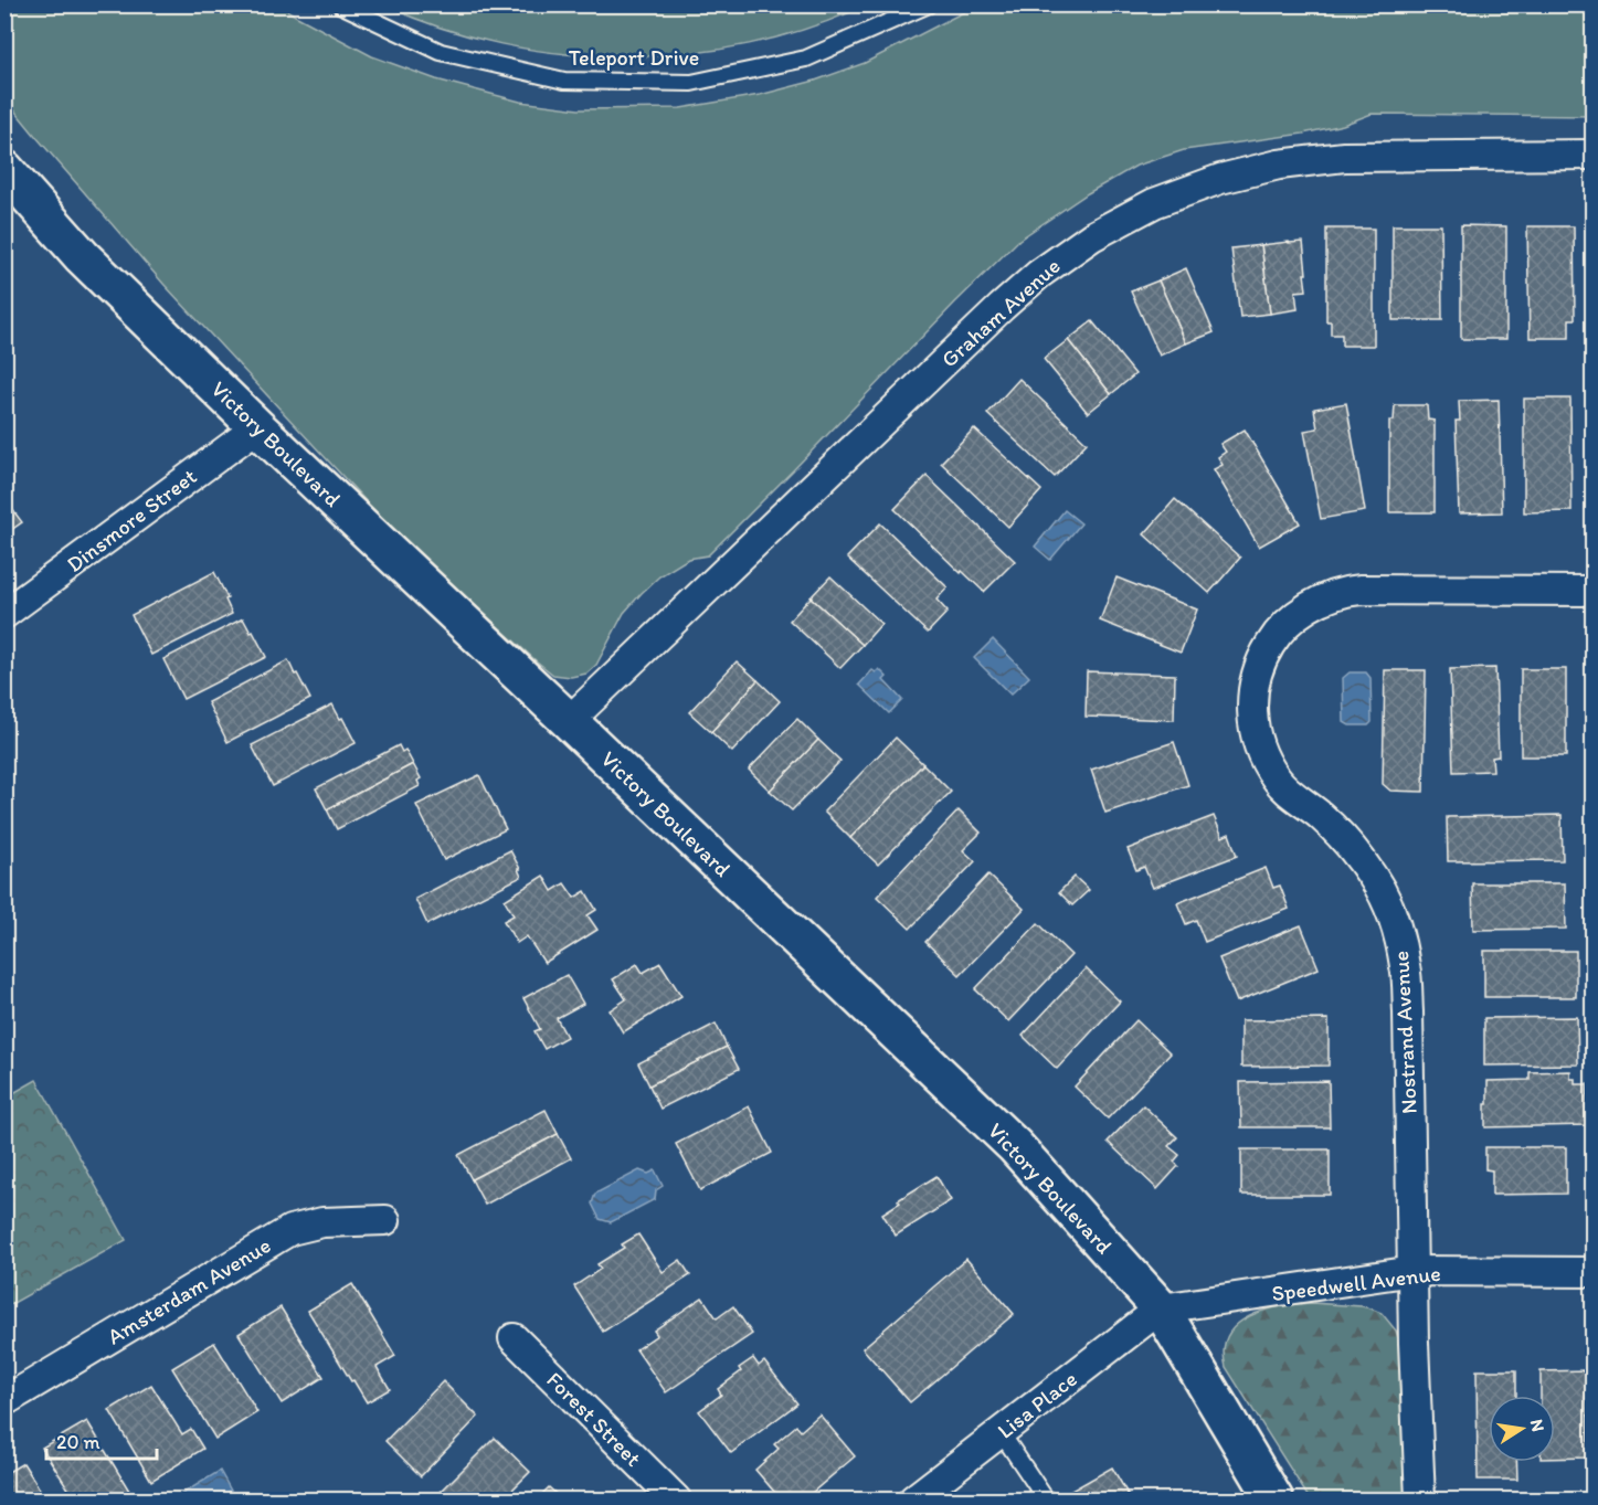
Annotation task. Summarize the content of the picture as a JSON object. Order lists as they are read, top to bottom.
{
  "streets": {
    "main road": ["Victory Boulevard"],
    "street": [
      "Graham Avenue",
      "Dinsmore Street",
      "Nostrand Avenue",
      "Speedwell Avenue",
      "Amsterdam Avenue",
      "Lisa Place",
      "Forest Street"
    ],
    "lane": ["Teleport Drive"]
  },
  "crossings": [
    ["Graham Avenue", "Victory Boulevard"],
    ["Victory Boulevard", "Dinsmore Street"],
    ["Victory Boulevard", "Speedwell Avenue"],
    ["Victory Boulevard", "Lisa Place"],
    ["Nostrand Avenue", "Speedwell Avenue"],
    ["Speedwell Avenue", "Lisa Place"]
  ],
  "scale_bar": "20 m",
  "north": "right"
}
